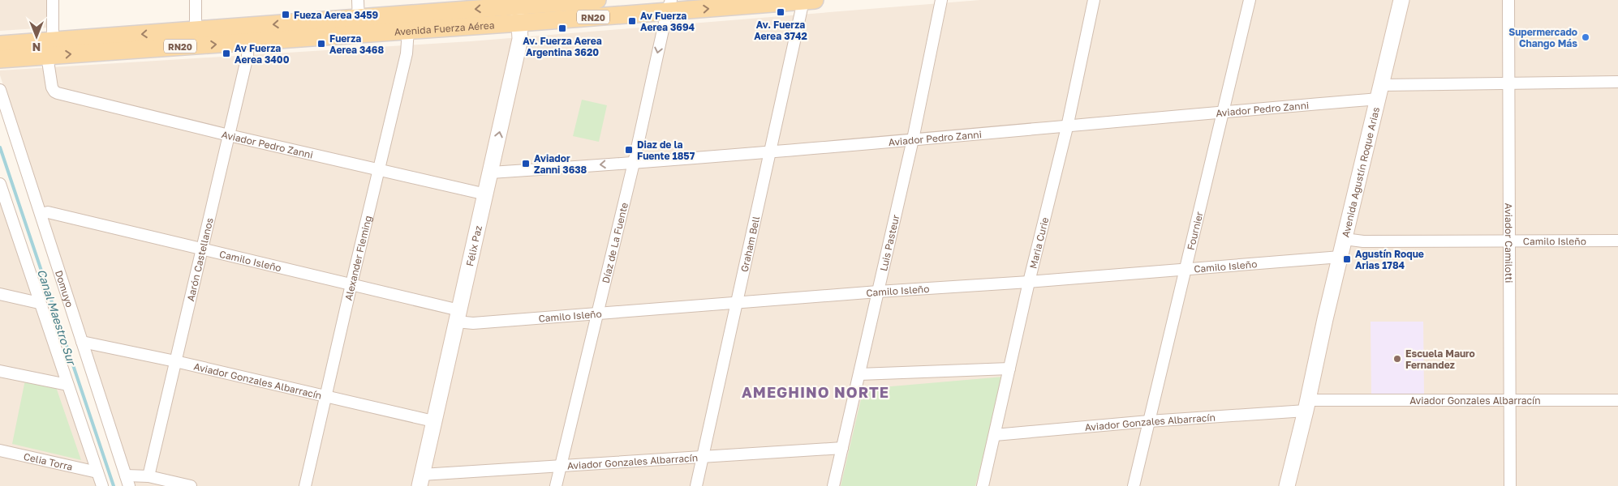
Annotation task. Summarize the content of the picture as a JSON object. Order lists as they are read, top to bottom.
{
  "streets": {
    "main road": [
      "RN20",
      "Avenida Fuerza Aérea",
      "Avenida Agustín Roque Arias",
      "Félix Paz"
    ],
    "street": [
      "Aviador Pedro Zanni",
      "Fournier",
      "Camilo Isleño",
      "Díaz de La Fuente",
      "Luis Pasteur",
      "Maria Curie",
      "Aviador Camilotti",
      "Graham Bell",
      "Alexander Fleming",
      "Aarón Castellanos",
      "Domuyo",
      "Aviador Gonzales Albarracín",
      "Celia Torra"
    ]
  },
  "crossings": [
    ["Avenida Fuerza Aérea", "Aviador Pedro Zanni"],
    ["Avenida Fuerza Aérea", "Díaz de La Fuente"],
    ["Avenida Fuerza Aérea", "Graham Bell"],
    ["Avenida Fuerza Aérea", "Félix Paz"],
    ["Avenida Fuerza Aérea", "Alexander Fleming"],
    ["Avenida Fuerza Aérea", "Aarón Castellanos"],
    ["Aviador Pedro Zanni", "Avenida Agustín Roque Arias"],
    ["Aviador Pedro Zanni", "Fournier"],
    ["Aviador Pedro Zanni", "Díaz de La Fuente"],
    ["Aviador Pedro Zanni", "Luis Pasteur"],
    ["Aviador Pedro Zanni", "Maria Curie"],
    ["Aviador Pedro Zanni", "Aviador Camilotti"],
    ["Aviador Pedro Zanni", "Graham Bell"],
    ["Aviador Pedro Zanni", "Félix Paz"],
    ["Aviador Pedro Zanni", "Alexander Fleming"],
    ["Aviador Pedro Zanni", "Aarón Castellanos"],
    ["Avenida Agustín Roque Arias", "Camilo Isleño"],
    ["Avenida Agustín Roque Arias", "Aviador Gonzales Albarracín"],
    ["Fournier", "Camilo Isleño"],
    ["Fournier", "Aviador Gonzales Albarracín"],
    ["Camilo Isleño", "Díaz de La Fuente"],
    ["Camilo Isleño", "Luis Pasteur"],
    ["Camilo Isleño", "Maria Curie"],
    ["Camilo Isleño", "Aviador Camilotti"],
    ["Camilo Isleño", "Graham Bell"],
    ["Camilo Isleño", "Félix Paz"],
    ["Camilo Isleño", "Alexander Fleming"],
    ["Camilo Isleño", "Aarón Castellanos"],
    ["Camilo Isleño", "Domuyo"],
    ["Díaz de La Fuente", "Aviador Gonzales Albarracín"],
    ["Luis Pasteur", "Aviador Gonzales Albarracín"],
    ["Maria Curie", "Aviador Gonzales Albarracín"],
    ["Aviador Camilotti", "Aviador Gonzales Albarracín"],
    ["Graham Bell", "Aviador Gonzales Albarracín"],
    ["Félix Paz", "Aviador Gonzales Albarracín"],
    ["Alexander Fleming", "Aviador Gonzales Albarracín"],
    ["Aarón Castellanos", "Aviador Gonzales Albarracín"],
    ["Domuyo", "Aviador Gonzales Albarracín"]
  ],
  "districts": ["AMEGHINO NORTE"],
  "water": ["Canal Maestro Sur"],
  "places": {
    "transit": [
      "Av. Fuerza Aerea 3742",
      "Fueza Aerea 3459",
      "Av Fuerza Aerea 3694",
      "Av. Fuerza Aerea Argentina 3620",
      "Fuerza Aerea 3468",
      "Av Fuerza Aerea 3400",
      "Diaz de la Fuente 1857",
      "Aviador Zanni 3638",
      "Agustín Roque Arias 1784"
    ],
    "other": ["Supermercado Chango Más", "Escuela Mauro Fernandez"]
  },
  "north": "bottom"
}
